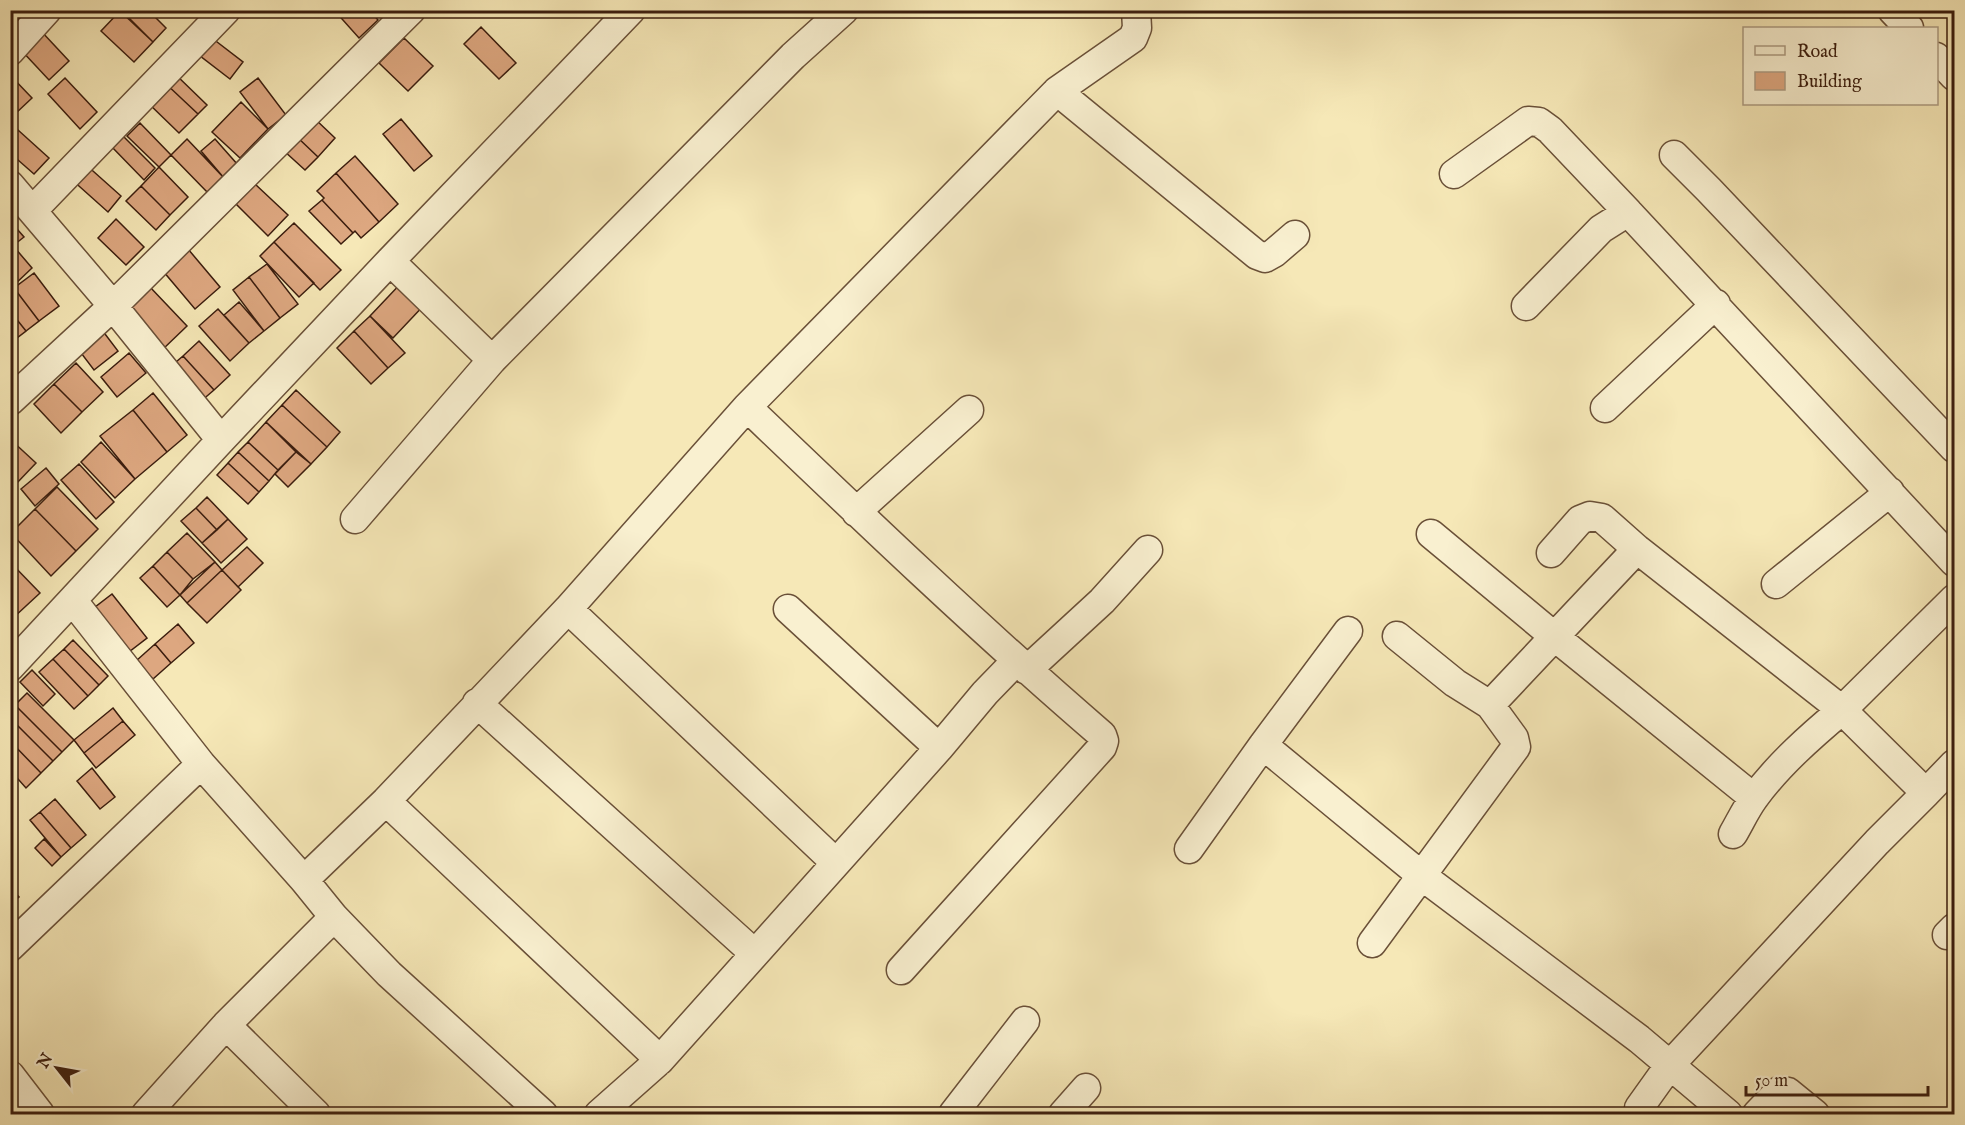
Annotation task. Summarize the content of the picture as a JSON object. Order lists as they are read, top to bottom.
{
  "legend": ["Road", "Building"],
  "scale_bar": "50 m",
  "north": "top left"
}
